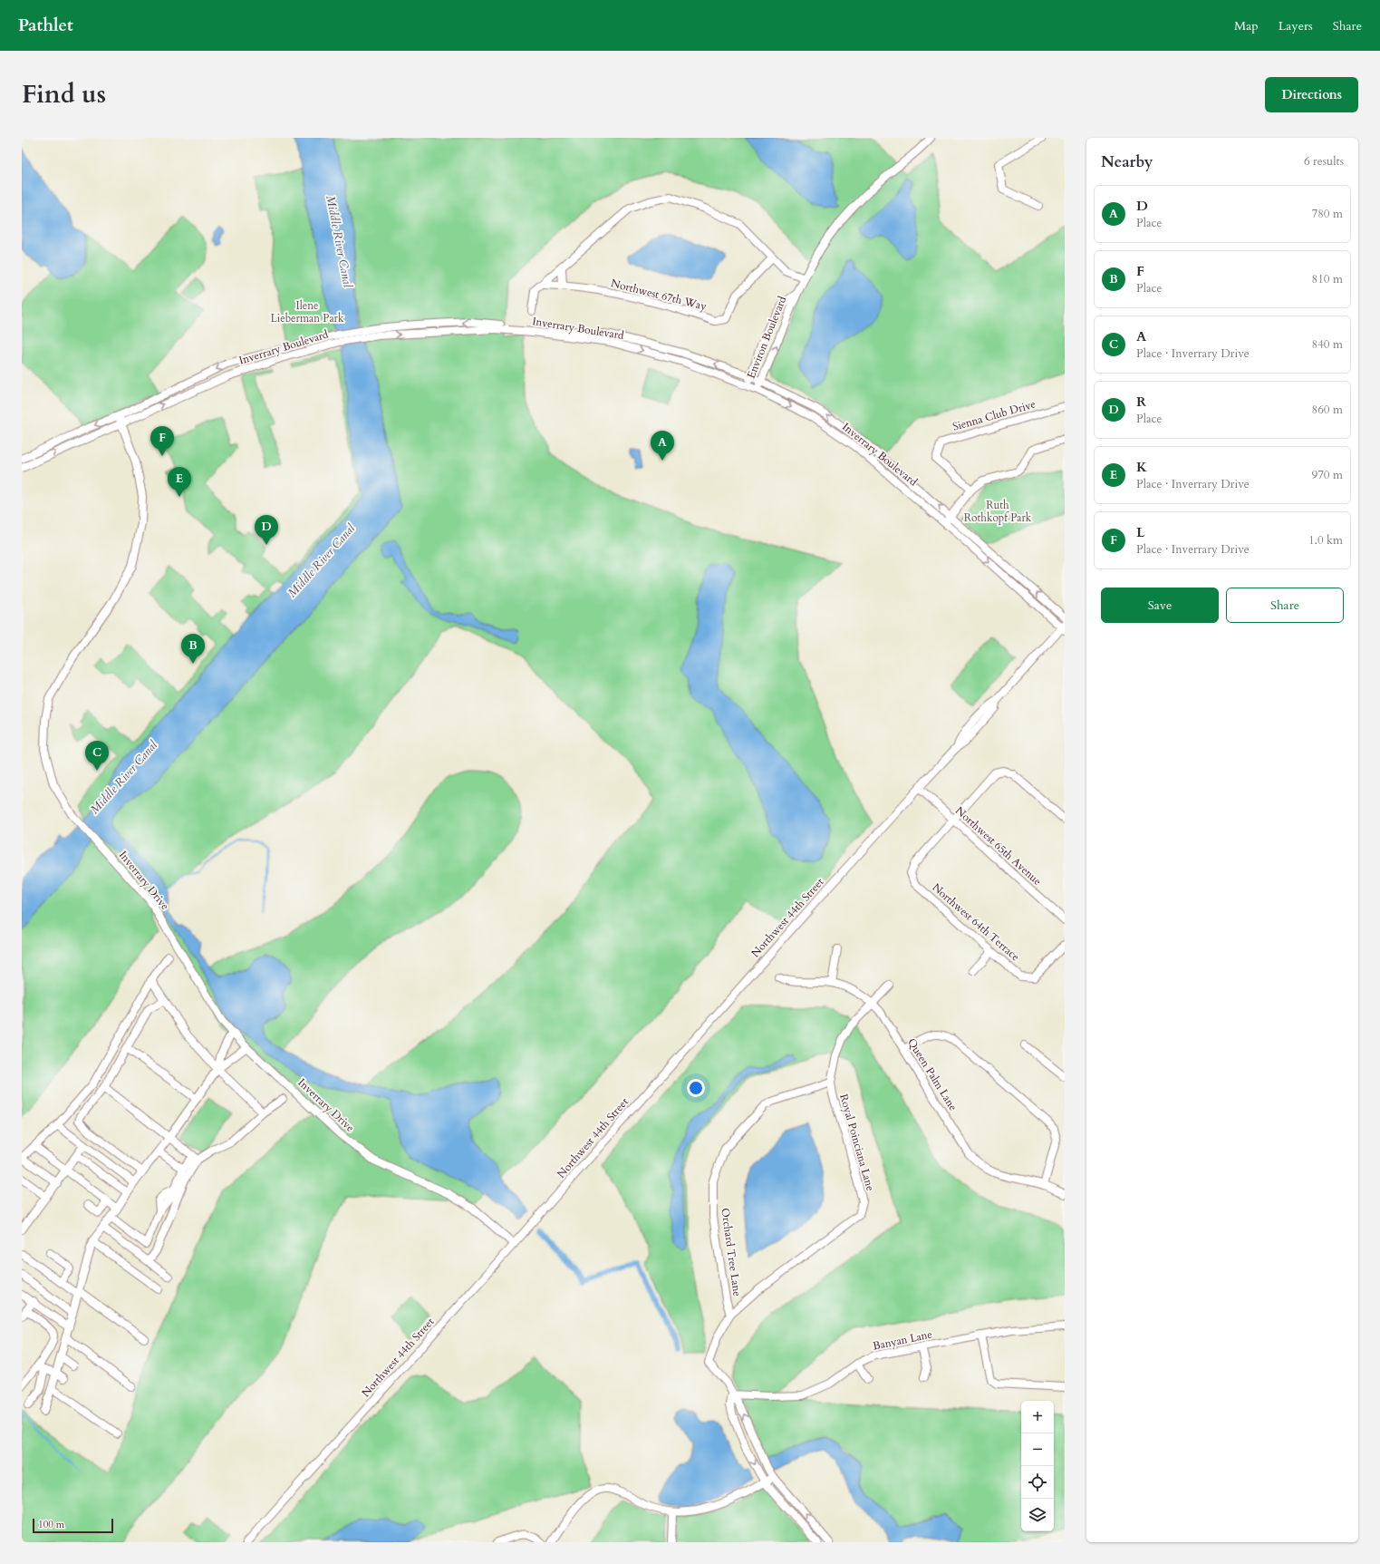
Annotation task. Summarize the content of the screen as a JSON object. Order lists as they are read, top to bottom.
{
  "streets": {
    "street": [
      "Northwest 67th Way",
      "Inverrary Boulevard",
      "Environ Boulevard",
      "Sienna Club Drive",
      "Northwest 65th Avenue",
      "Inverrary Drive",
      "Northwest 44th Street",
      "Northwest 64th Terrace",
      "Queen Palm Lane",
      "Royal Poinciana Lane",
      "Orchard Tree Lane",
      "Banyan Lane"
    ]
  },
  "crossings": [
    ["Inverrary Boulevard", "Environ Boulevard"],
    ["Inverrary Boulevard", "Inverrary Drive"],
    ["Inverrary Boulevard", "Northwest 44th Street"],
    ["Northwest 65th Avenue", "Northwest 44th Street"],
    ["Northwest 65th Avenue", "Northwest 64th Terrace"],
    ["Inverrary Drive", "Northwest 44th Street"],
    ["Queen Palm Lane", "Royal Poinciana Lane"],
    ["Royal Poinciana Lane", "Orchard Tree Lane"],
    ["Royal Poinciana Lane", "Banyan Lane"]
  ],
  "water": ["Middle River Canal"],
  "parks": ["Ilene Lieberman Park", "Ruth Rothkopf Park"],
  "scale_bar": "100 m",
  "page": {
    "header": "Pathlet",
    "nav": ["Map", "Layers", "Share"],
    "title": "Find us",
    "buttons": [
      "Directions",
      ["Save", "Share"]
    ],
    "heading": ["Nearby", "6 results"],
    "list": [
      {
        "mark": "A",
        "name": "D",
        "note": "Place",
        "value": "780 m"
      },
      {
        "mark": "B",
        "name": "F",
        "note": "Place",
        "value": "810 m"
      },
      {
        "mark": "C",
        "name": "A",
        "note": "Place · Inverrary Drive",
        "value": "840 m"
      },
      {
        "mark": "D",
        "name": "R",
        "note": "Place",
        "value": "860 m"
      },
      {
        "mark": "E",
        "name": "K",
        "note": "Place · Inverrary Drive",
        "value": "970 m"
      },
      {
        "mark": "F",
        "name": "L",
        "note": "Place · Inverrary Drive",
        "value": "1.0 km"
      }
    ],
    "pins": [
      "F",
      "A",
      "E",
      "D",
      "B",
      "C"
    ],
    "map_buttons": ["+", "−"],
    "scale": "100 m"
  }
}
